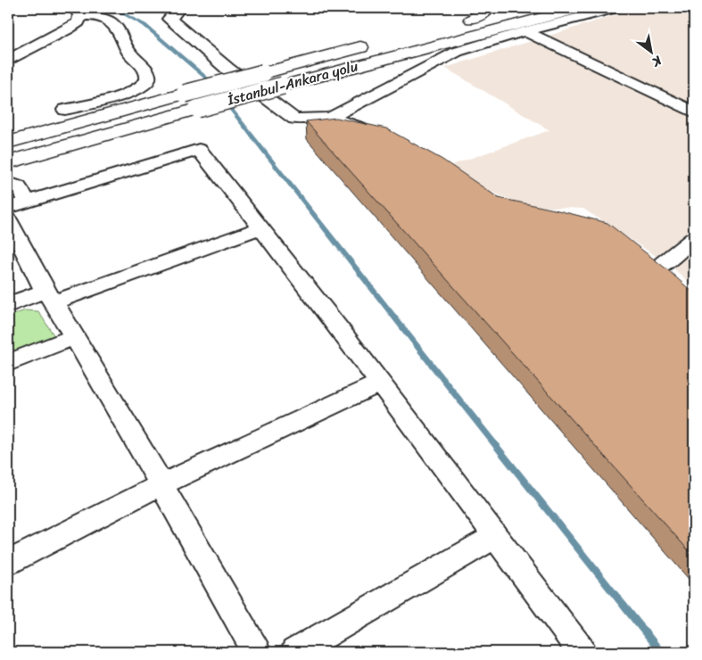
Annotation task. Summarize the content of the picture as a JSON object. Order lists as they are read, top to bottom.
{
  "streets": {
    "highway": ["İstanbul-Ankara yolu"]
  },
  "north": "bottom right"
}
